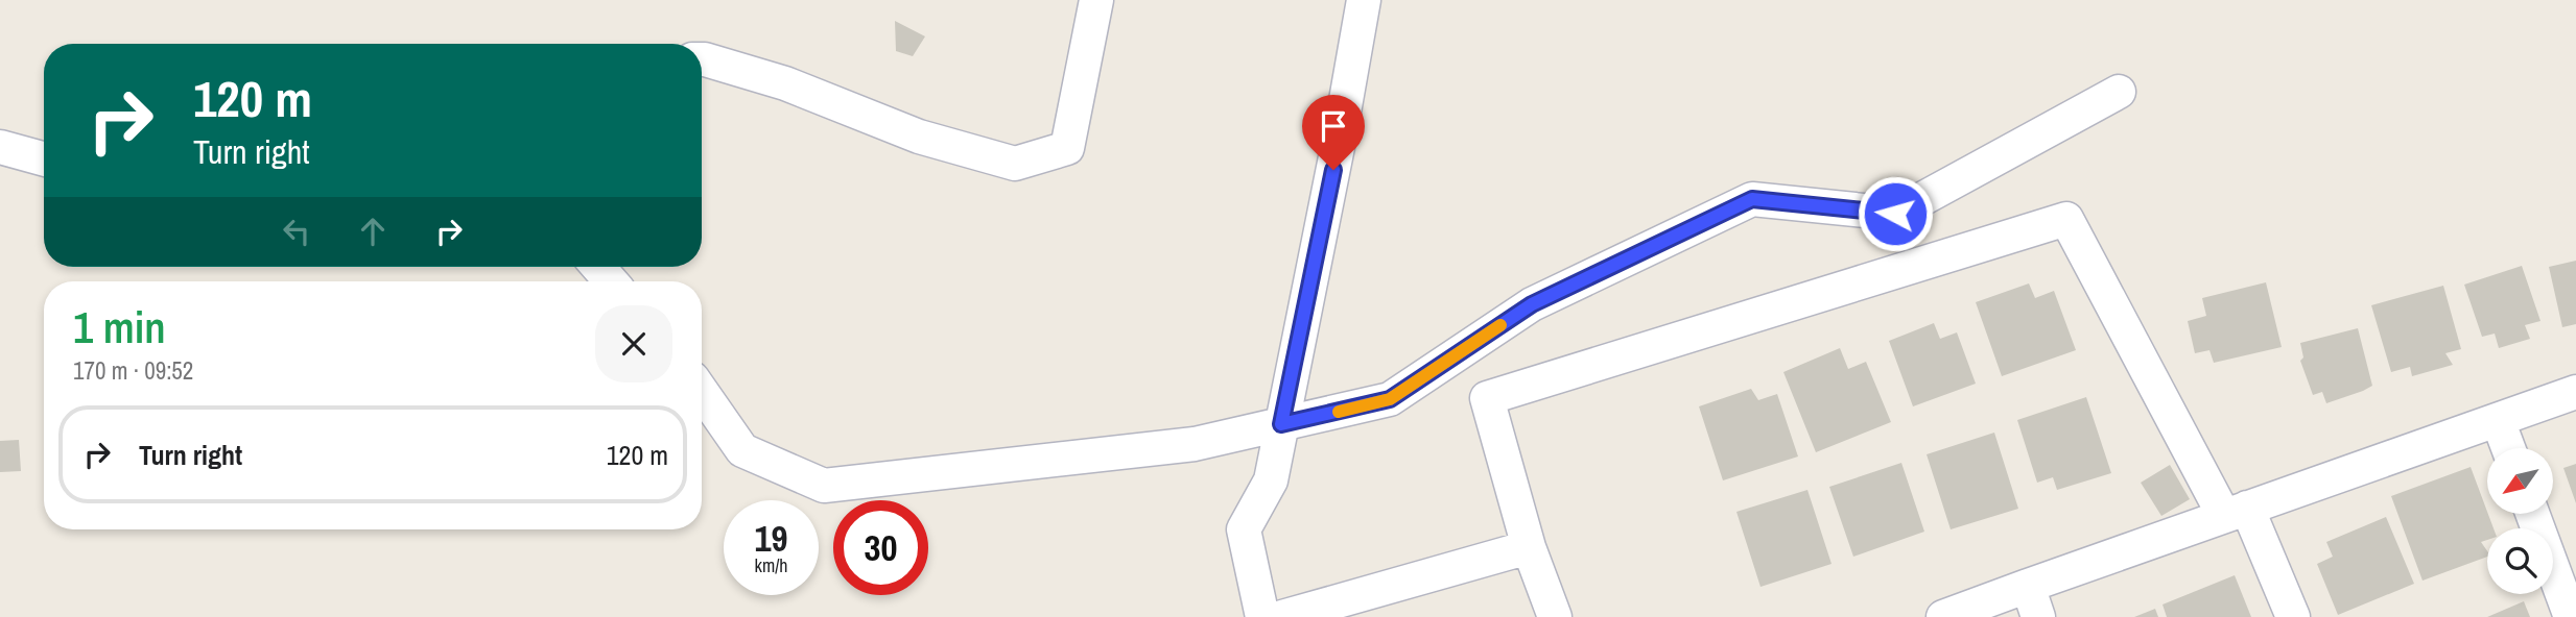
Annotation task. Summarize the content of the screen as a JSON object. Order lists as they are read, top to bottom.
{
  "north": "bottom left",
  "page": {
    "turn": ["120 m", "Turn right"],
    "heading": ["1 min", "170 m · 09:52"],
    "list": [
      {
        "name": "Turn right",
        "value": "120 m"
      }
    ],
    "speed": "19 km/h",
    "limit": "30"
  }
}
